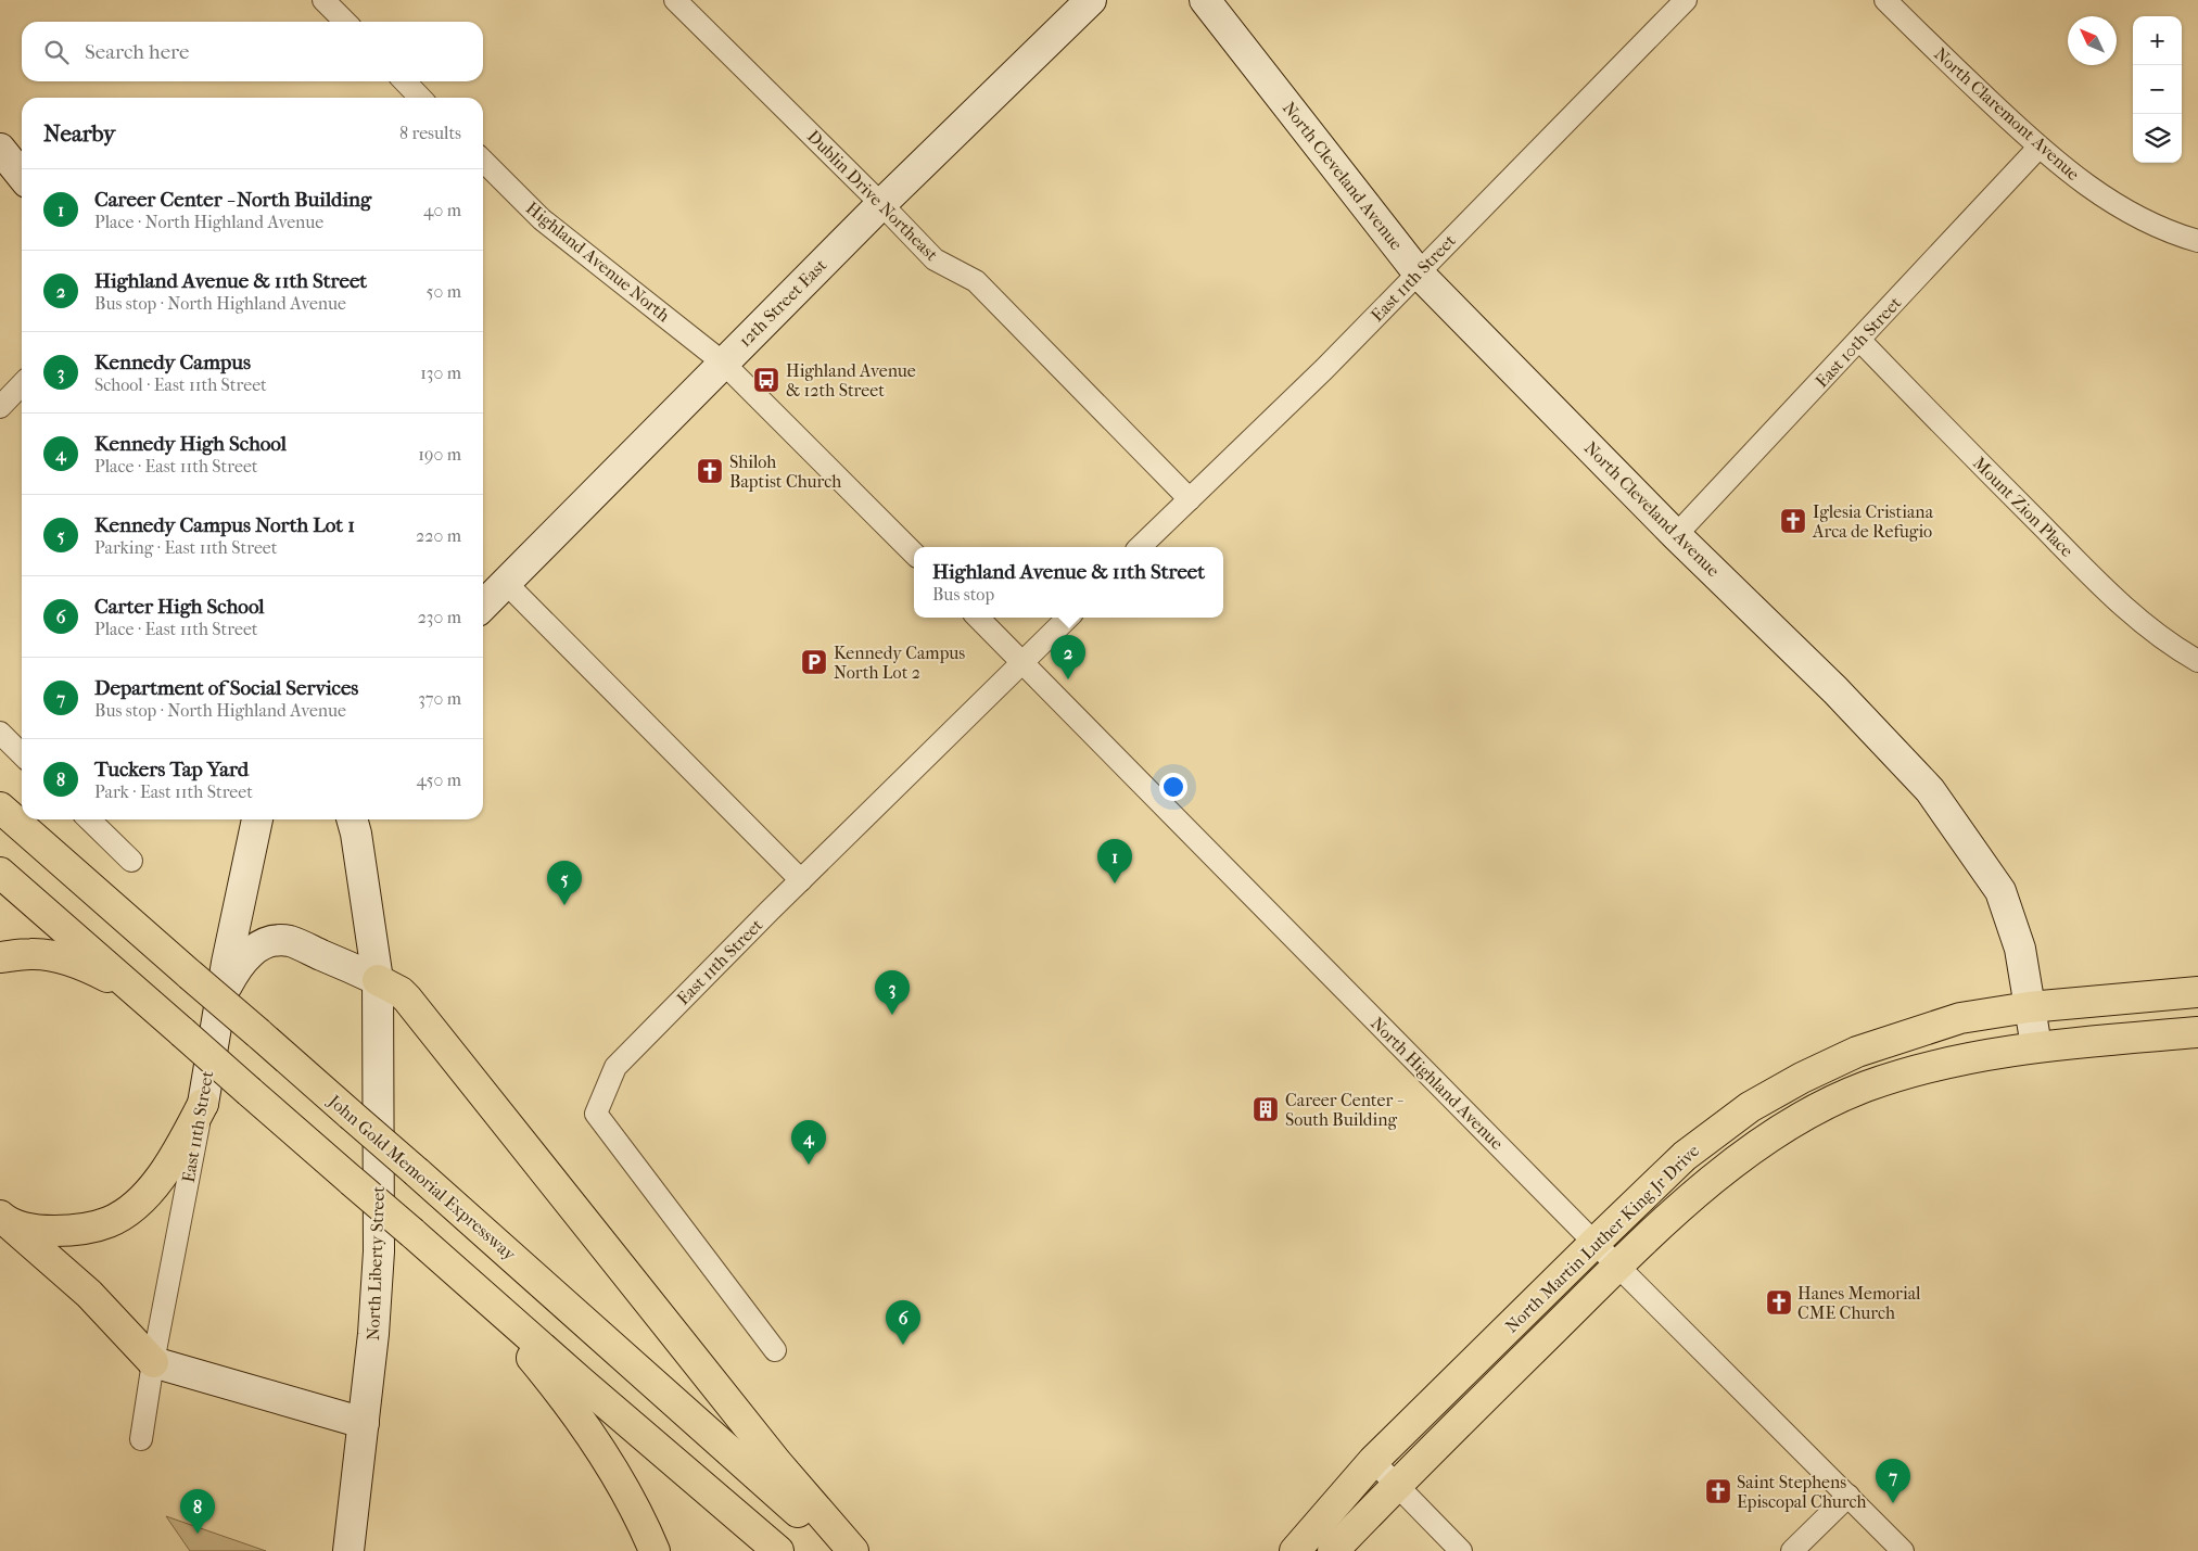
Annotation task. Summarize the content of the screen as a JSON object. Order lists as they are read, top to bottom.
{
  "streets": {
    "main road": ["John Gold Memorial Expressway", "North Martin Luther King Jr Drive"],
    "street": [
      "North Claremont Avenue",
      "North Cleveland Avenue",
      "Dublin Drive Northeast",
      "Highland Avenue North",
      "East 11th Street",
      "12th Street East",
      "East 10th Street",
      "Mount Zion Place",
      "North Highland Avenue",
      "North Liberty Street"
    ]
  },
  "crossings": [
    ["North Claremont Avenue", "East 10th Street"],
    ["North Cleveland Avenue", "East 11th Street"],
    ["North Cleveland Avenue", "East 10th Street"],
    ["North Cleveland Avenue", "North Martin Luther King Jr Drive"],
    ["Dublin Drive Northeast", "East 11th Street"],
    ["Dublin Drive Northeast", "12th Street East"],
    ["Highland Avenue North", "12th Street East"],
    ["East 11th Street", "North Highland Avenue"],
    ["East 10th Street", "Mount Zion Place"],
    ["North Highland Avenue", "North Martin Luther King Jr Drive"]
  ],
  "places": {
    "bus stop": ["Highland Avenue & 12th Street"],
    "church": [
      "Shiloh Baptist Church",
      "Iglesia Cristiana Arca de Refugio",
      "Hanes Memorial CME Church",
      "Saint Stephens Episcopal Church"
    ],
    "parking": ["Kennedy Campus North Lot 2"],
    "building": ["Career Center - South Building"]
  },
  "north": "top left",
  "page": {
    "map_buttons": ["+", "−"],
    "search": "Search here",
    "heading": ["Nearby", "8 results"],
    "list": [
      {
        "mark": "1",
        "name": "Career Center - North Building",
        "note": "Place · North Highland Avenue",
        "value": "40 m"
      },
      {
        "mark": "2",
        "name": "Highland Avenue & 11th Street",
        "note": "Bus stop · North Highland Avenue",
        "value": "50 m"
      },
      {
        "mark": "3",
        "name": "Kennedy Campus",
        "note": "School · East 11th Street",
        "value": "130 m"
      },
      {
        "mark": "4",
        "name": "Kennedy High School",
        "note": "Place · East 11th Street",
        "value": "190 m"
      },
      {
        "mark": "5",
        "name": "Kennedy Campus North Lot 1",
        "note": "Parking · East 11th Street",
        "value": "220 m"
      },
      {
        "mark": "6",
        "name": "Carter High School",
        "note": "Place · East 11th Street",
        "value": "230 m"
      },
      {
        "mark": "7",
        "name": "Department of Social Services",
        "note": "Bus stop · North Highland Avenue",
        "value": "370 m"
      },
      {
        "mark": "8",
        "name": "Tuckers Tap Yard",
        "note": "Park · East 11th Street",
        "value": "450 m"
      }
    ],
    "popup": ["Highland Avenue & 11th Street", "Bus stop"],
    "pins": [
      "2",
      "1",
      "5",
      "3",
      "4",
      "6",
      "7",
      "8"
    ]
  }
}
